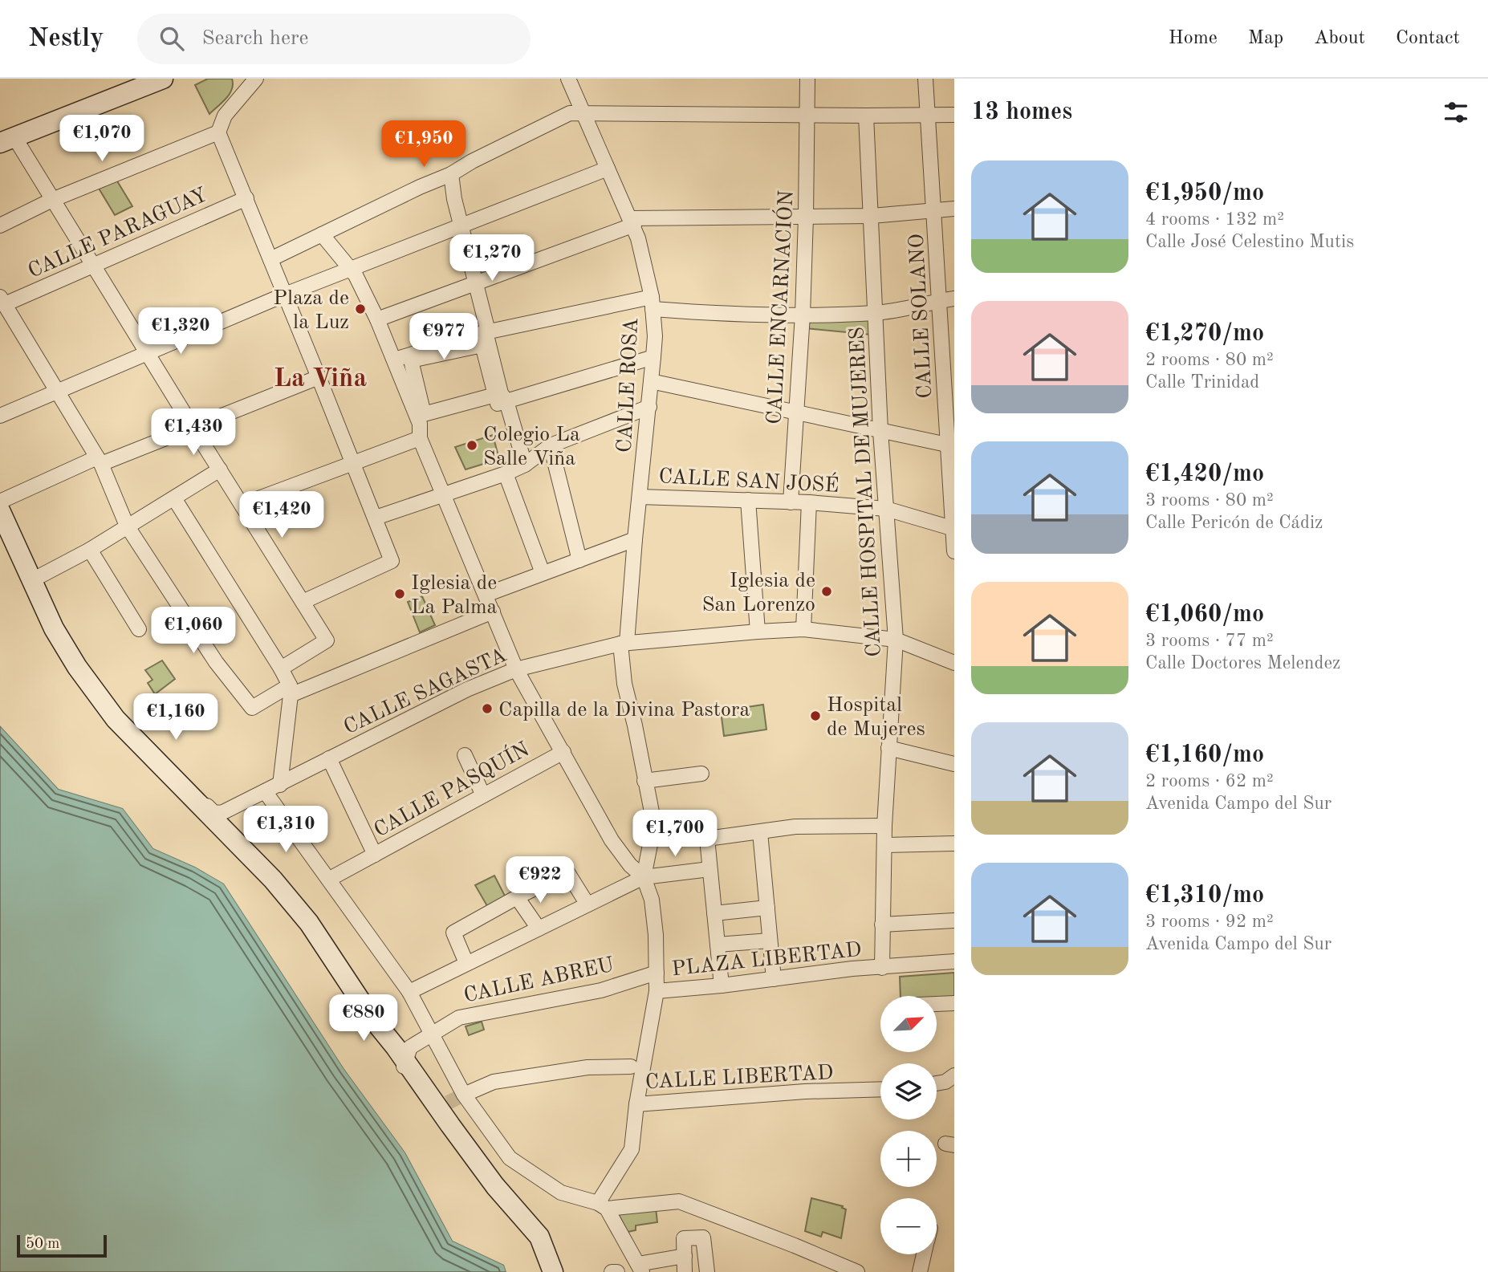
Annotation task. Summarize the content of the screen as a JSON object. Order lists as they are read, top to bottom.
{
  "streets": {
    "street": [
      "CALLE PARAGUAY",
      "CALLE ENCARNACIÓN",
      "CALLE SOLANO",
      "CALLE ROSA",
      "CALLE SAN JOSÉ",
      "CALLE HOSPITAL DE MUJERES",
      "CALLE SAGASTA",
      "CALLE PASQUÍN",
      "PLAZA LIBERTAD",
      "CALLE ABREU",
      "CALLE LIBERTAD"
    ]
  },
  "crossings": [
    ["CALLE ENCARNACIÓN", "CALLE SAN JOSÉ"],
    ["CALLE SOLANO", "CALLE SAN JOSÉ"],
    ["CALLE ROSA", "CALLE SAN JOSÉ"],
    ["CALLE ROSA", "CALLE SAGASTA"],
    ["CALLE ROSA", "CALLE LIBERTAD"],
    ["CALLE SAN JOSÉ", "CALLE HOSPITAL DE MUJERES"],
    ["CALLE HOSPITAL DE MUJERES", "CALLE SAGASTA"],
    ["CALLE HOSPITAL DE MUJERES", "PLAZA LIBERTAD"],
    ["PLAZA LIBERTAD", "CALLE LIBERTAD"],
    ["CALLE ABREU", "CALLE LIBERTAD"]
  ],
  "districts": ["La Viña"],
  "places": [
    "Plaza de la Luz",
    "Colegio La Salle Viña",
    "Iglesia de San Lorenzo",
    "Iglesia de La Palma",
    "Capilla de la Divina Pastora",
    "Hospital de Mujeres"
  ],
  "scale_bar": "50 m",
  "north": "top right",
  "page": {
    "header": "Nestly",
    "search": "Search here",
    "nav": [
      "Home",
      "Map",
      "About",
      "Contact"
    ],
    "heading": "13 homes",
    "price": [
      "€1,070",
      "€1,950",
      "€1,270",
      "€1,320",
      "€977",
      "€1,430",
      "€1,420",
      "€1,060",
      "€1,160",
      "€1,310",
      "€1,700",
      "€922",
      "€880"
    ],
    "list": [
      {
        "name": "€1,950/mo",
        "note": "4 rooms · 132 m² · Calle José Celestino Mutis"
      },
      {
        "name": "€1,270/mo",
        "note": "2 rooms · 80 m² · Calle Trinidad"
      },
      {
        "name": "€1,420/mo",
        "note": "3 rooms · 80 m² · Calle Pericón de Cádiz"
      },
      {
        "name": "€1,060/mo",
        "note": "3 rooms · 77 m² · Calle Doctores Melendez"
      },
      {
        "name": "€1,160/mo",
        "note": "2 rooms · 62 m² · Avenida Campo del Sur"
      },
      {
        "name": "€1,310/mo",
        "note": "3 rooms · 92 m² · Avenida Campo del Sur"
      }
    ],
    "map_buttons": ["+", "−"],
    "scale": "50 m"
  }
}
